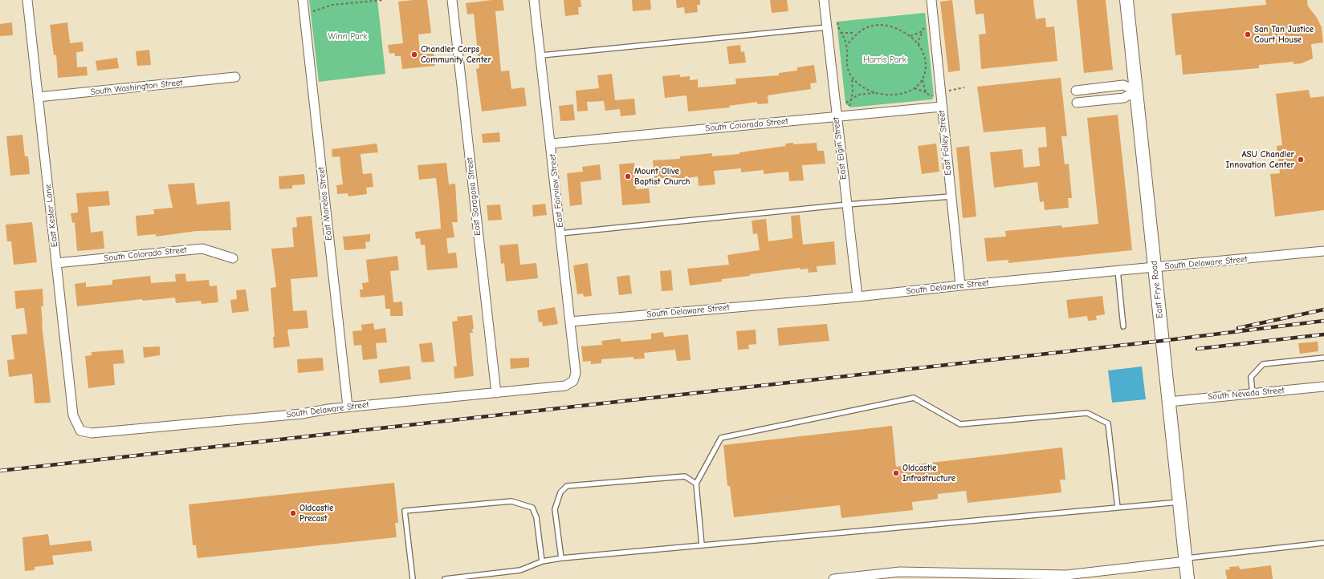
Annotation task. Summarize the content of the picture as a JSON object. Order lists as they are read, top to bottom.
{
  "streets": {
    "street": [
      "South Washington Street",
      "South Colorado Street",
      "East Folley Street",
      "East Elgin Street",
      "East Fairview Street",
      "East Saragosa Street",
      "East Morelos Street",
      "East Kesler Lane",
      "South Delaware Street",
      "East Frye Road",
      "South Nevada Street"
    ]
  },
  "crossings": [
    ["South Washington Street", "East Kesler Lane"],
    ["South Colorado Street", "East Folley Street"],
    ["South Colorado Street", "East Elgin Street"],
    ["South Colorado Street", "East Fairview Street"],
    ["South Colorado Street", "East Kesler Lane"],
    ["East Folley Street", "South Delaware Street"],
    ["East Elgin Street", "South Delaware Street"],
    ["East Fairview Street", "South Delaware Street"],
    ["East Saragosa Street", "South Delaware Street"],
    ["East Morelos Street", "South Delaware Street"],
    ["East Kesler Lane", "South Delaware Street"],
    ["South Delaware Street", "East Frye Road"],
    ["East Frye Road", "South Nevada Street"]
  ],
  "parks": ["Winn Park", "Harris Park"],
  "places": [
    "San Tan Justice Court House",
    "Chandler Corps Community Center",
    "ASU Chandler Innovation Center",
    "Mount Olive Baptist Church",
    "Oldcastle Infrastructure",
    "Oldcastle Precast"
  ]
}
